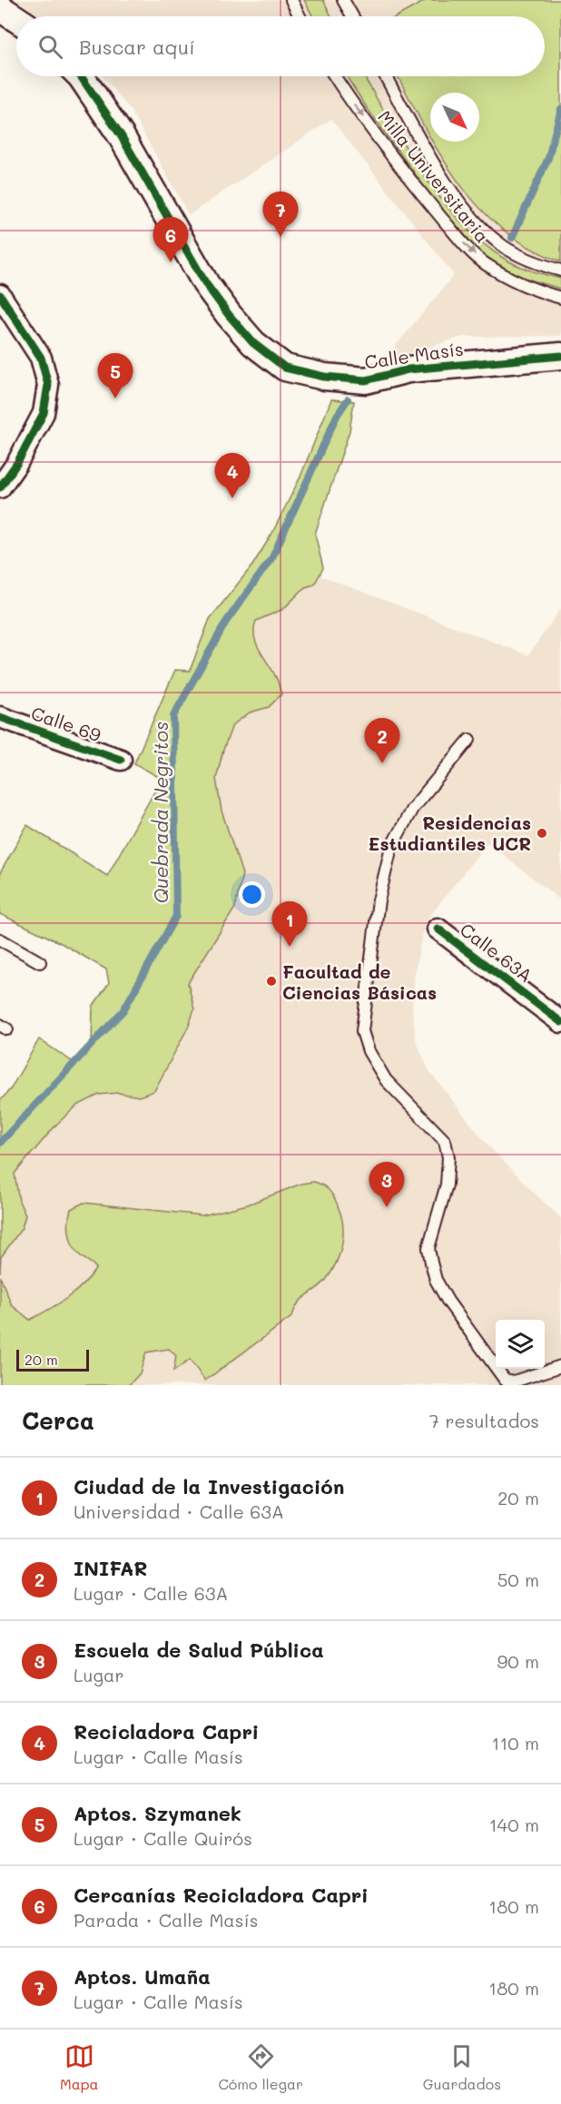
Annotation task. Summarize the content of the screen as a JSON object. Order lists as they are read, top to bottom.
{
  "streets": {
    "street": ["Calle Masís", "Calle 69", "Calle 63A"],
    "lane": ["Milla Universitaria"]
  },
  "water": ["Quebrada Negritos"],
  "places": ["Residencias Estudiantiles UCR", "Facultad de Ciencias Básicas"],
  "scale_bar": "20 m",
  "north": "bottom right",
  "page": {
    "search": "Buscar aquí",
    "pins": [
      "7",
      "6",
      "5",
      "4",
      "2",
      "1",
      "3"
    ],
    "scale": "20 m",
    "heading": ["Cerca", "7 resultados"],
    "list": [
      {
        "mark": "1",
        "name": "Ciudad de la Investigación",
        "note": "Universidad · Calle 63A",
        "value": "20 m"
      },
      {
        "mark": "2",
        "name": "INIFAR",
        "note": "Lugar · Calle 63A",
        "value": "50 m"
      },
      {
        "mark": "3",
        "name": "Escuela de Salud Pública",
        "note": "Lugar",
        "value": "90 m"
      },
      {
        "mark": "4",
        "name": "Recicladora Capri",
        "note": "Lugar · Calle Masís",
        "value": "110 m"
      },
      {
        "mark": "5",
        "name": "Aptos. Szymanek",
        "note": "Lugar · Calle Quirós",
        "value": "140 m"
      },
      {
        "mark": "6",
        "name": "Cercanías Recicladora Capri",
        "note": "Parada · Calle Masís",
        "value": "180 m"
      },
      {
        "mark": "7",
        "name": "Aptos. Umaña",
        "note": "Lugar · Calle Masís",
        "value": "180 m"
      }
    ],
    "nav": ["Mapa", "Cómo llegar", "Guardados"]
  }
}
